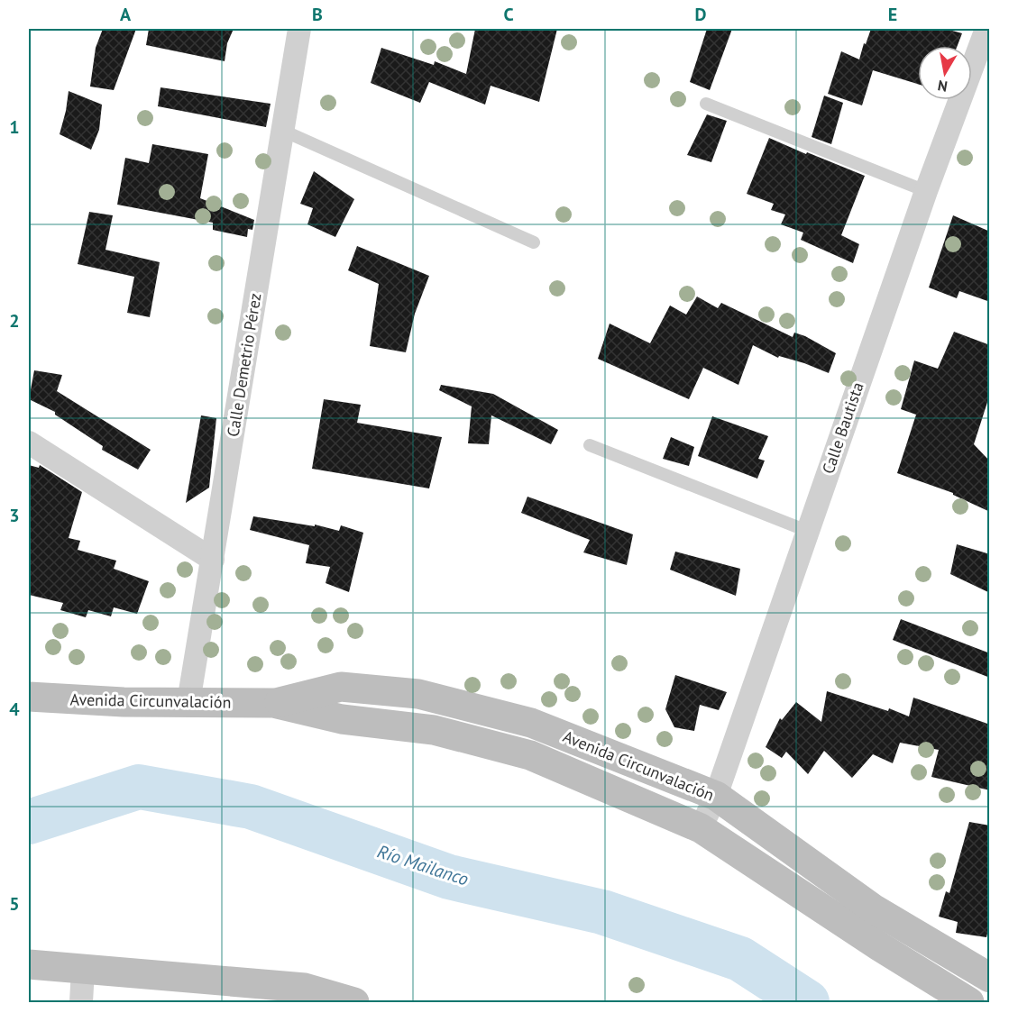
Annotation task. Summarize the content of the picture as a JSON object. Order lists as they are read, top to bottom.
{
  "streets": {
    "main road": ["Avenida Circunvalación"],
    "street": ["Calle Demetrio Pérez", "Calle Bautista"]
  },
  "crossings": [
    ["Calle Demetrio Pérez", "Avenida Circunvalación"],
    ["Calle Bautista", "Avenida Circunvalación"]
  ],
  "water": ["Río Mailanco"],
  "north": "bottom",
  "grid": {
    "columns": [
      "A",
      "B",
      "C",
      "D",
      "E"
    ],
    "rows": [
      "1",
      "2",
      "3",
      "4",
      "5"
    ]
  }
}
